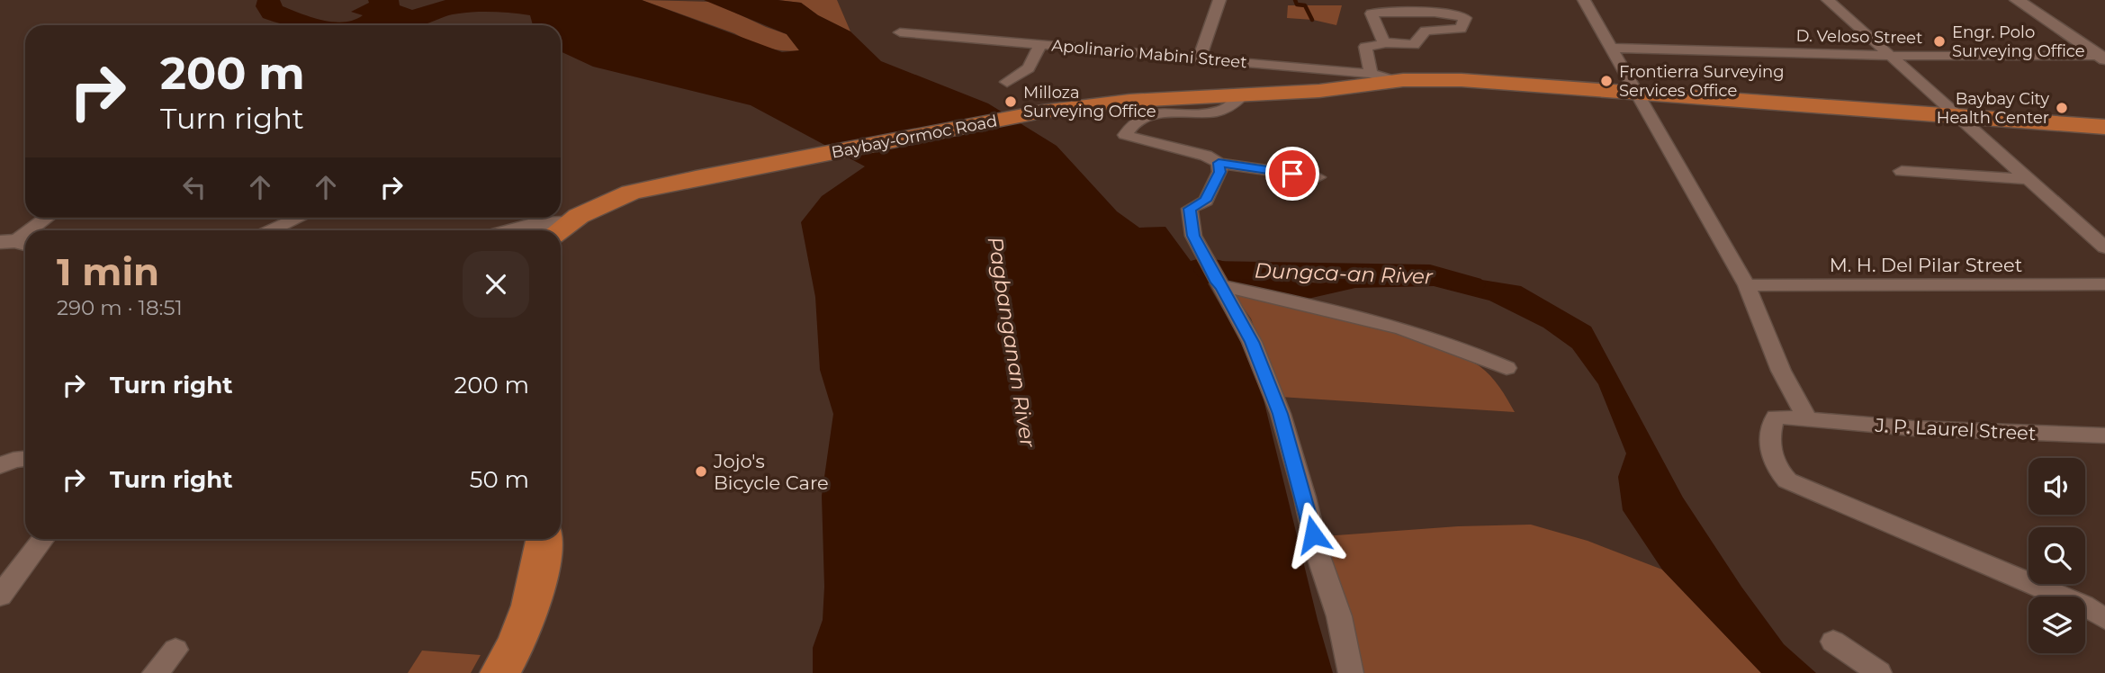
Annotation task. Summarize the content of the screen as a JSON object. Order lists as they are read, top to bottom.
{
  "streets": {
    "main road": ["Apolinario Mabini Street", "Baybay-Ormoc Road"],
    "street": ["D. Veloso Street", "M. H. Del Pilar Street", "J. P. Laurel Street"]
  },
  "crossings": [
    ["Apolinario Mabini Street", "Baybay-Ormoc Road"]
  ],
  "water": ["Dungca-an River", "Pagbanganan River"],
  "places": [
    "Engr. Polo Surveying Office",
    "Frontierra Surveying Services Office",
    "Milloza Surveying Office",
    "Baybay City Health Center",
    "Jojo's Bicycle Care"
  ],
  "page": {
    "turn": ["200 m", "Turn right"],
    "heading": ["1 min", "290 m · 18:51"],
    "list": [
      {
        "name": "Turn right",
        "value": "200 m"
      },
      {
        "name": "Turn right",
        "value": "50 m"
      }
    ]
  }
}
